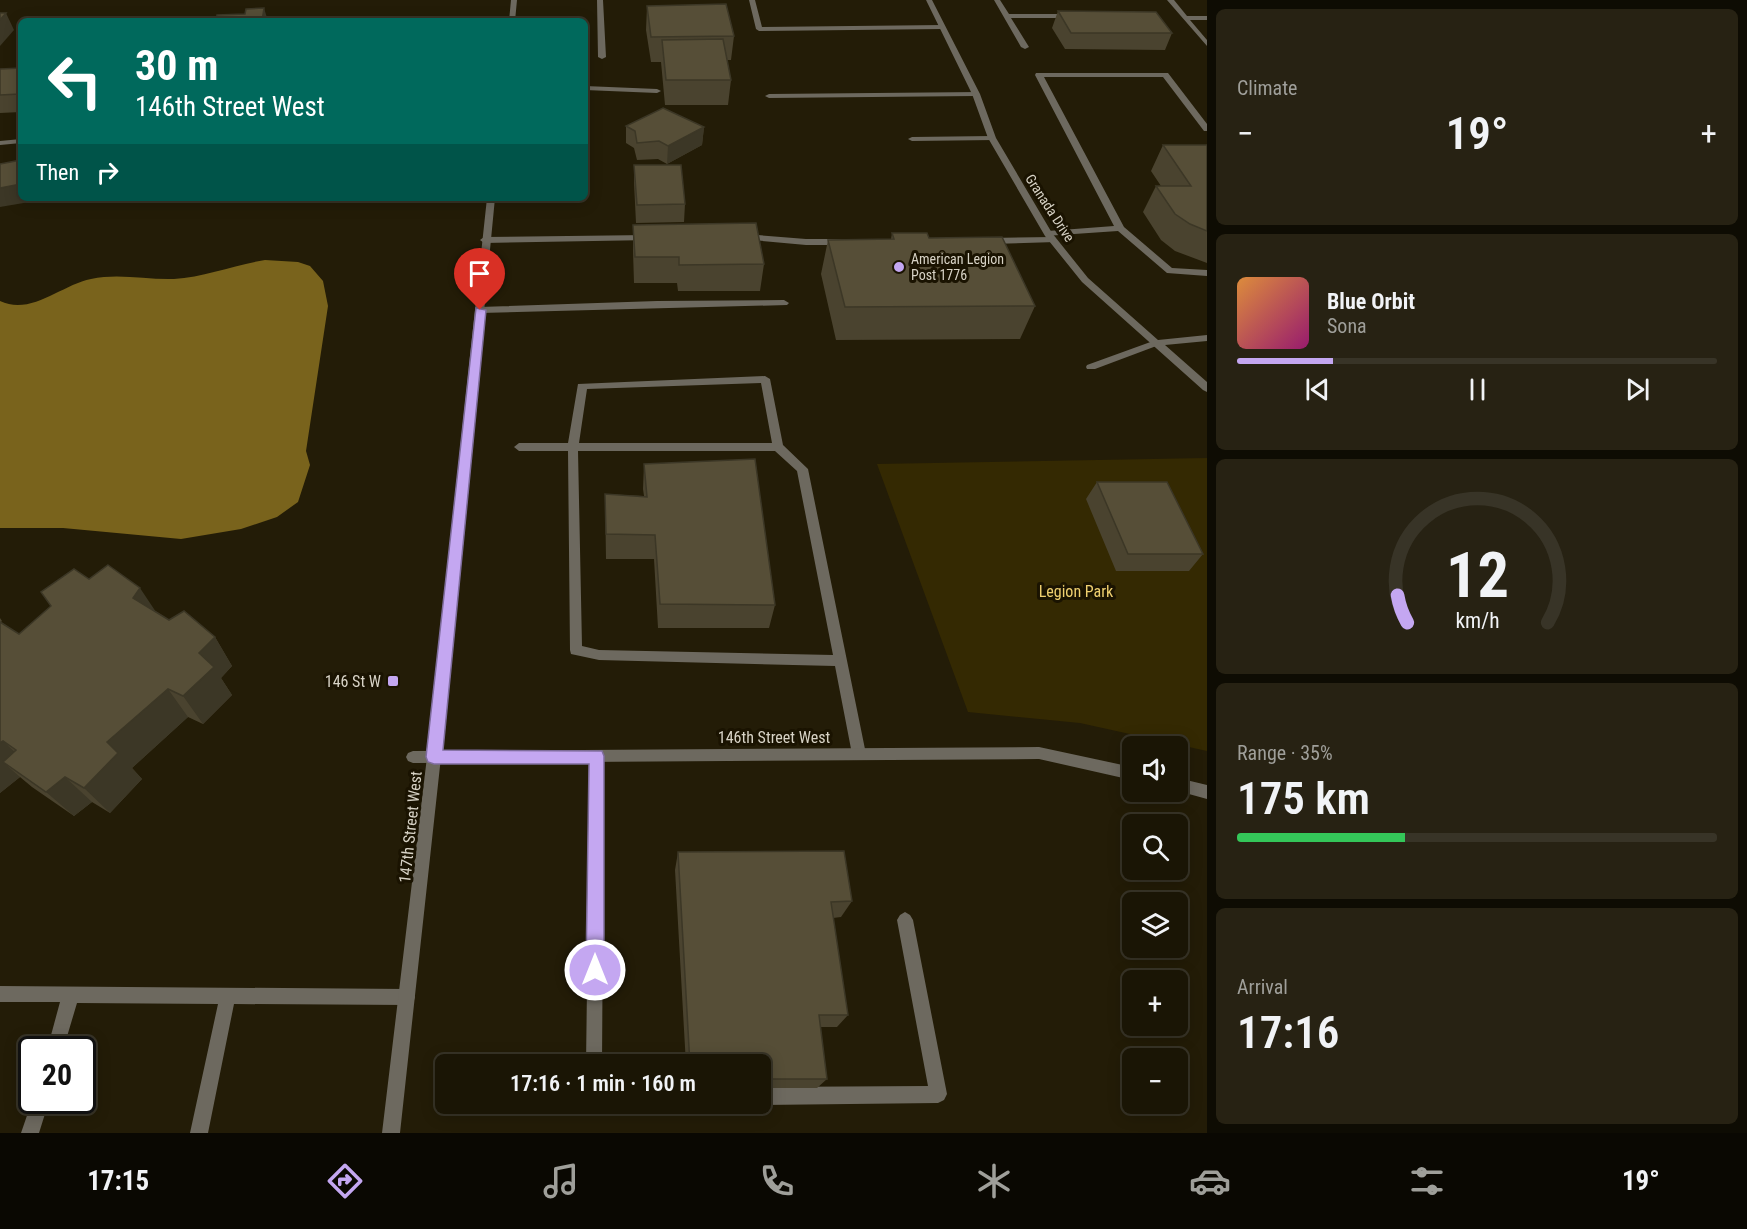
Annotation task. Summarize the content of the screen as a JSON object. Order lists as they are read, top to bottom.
{
  "streets": {
    "street": ["Granada Drive", "146th Street West", "147th Street West"]
  },
  "crossings": [
    ["146th Street West", "147th Street West"]
  ],
  "parks": ["Legion Park"],
  "places": {
    "other": ["American Legion Post 1776"],
    "transit": ["146 St W"]
  },
  "page": {
    "tile": [
      "Climate",
      ["Range · 35%", "175 km"],
      ["Arrival", "17:16"]
    ],
    "turn": ["30 m", "146th Street West"],
    "heat": ["−", "19°", "+"],
    "then": "Then",
    "song": ["Blue Orbit", "Sona"],
    "map_buttons": ["+", "−"],
    "limit": "20",
    "trip": "17:16 · 1 min · 160 m",
    "tabs": ["17:15", "19°"],
    "gauge": ["12", "km/h"]
  }
}
